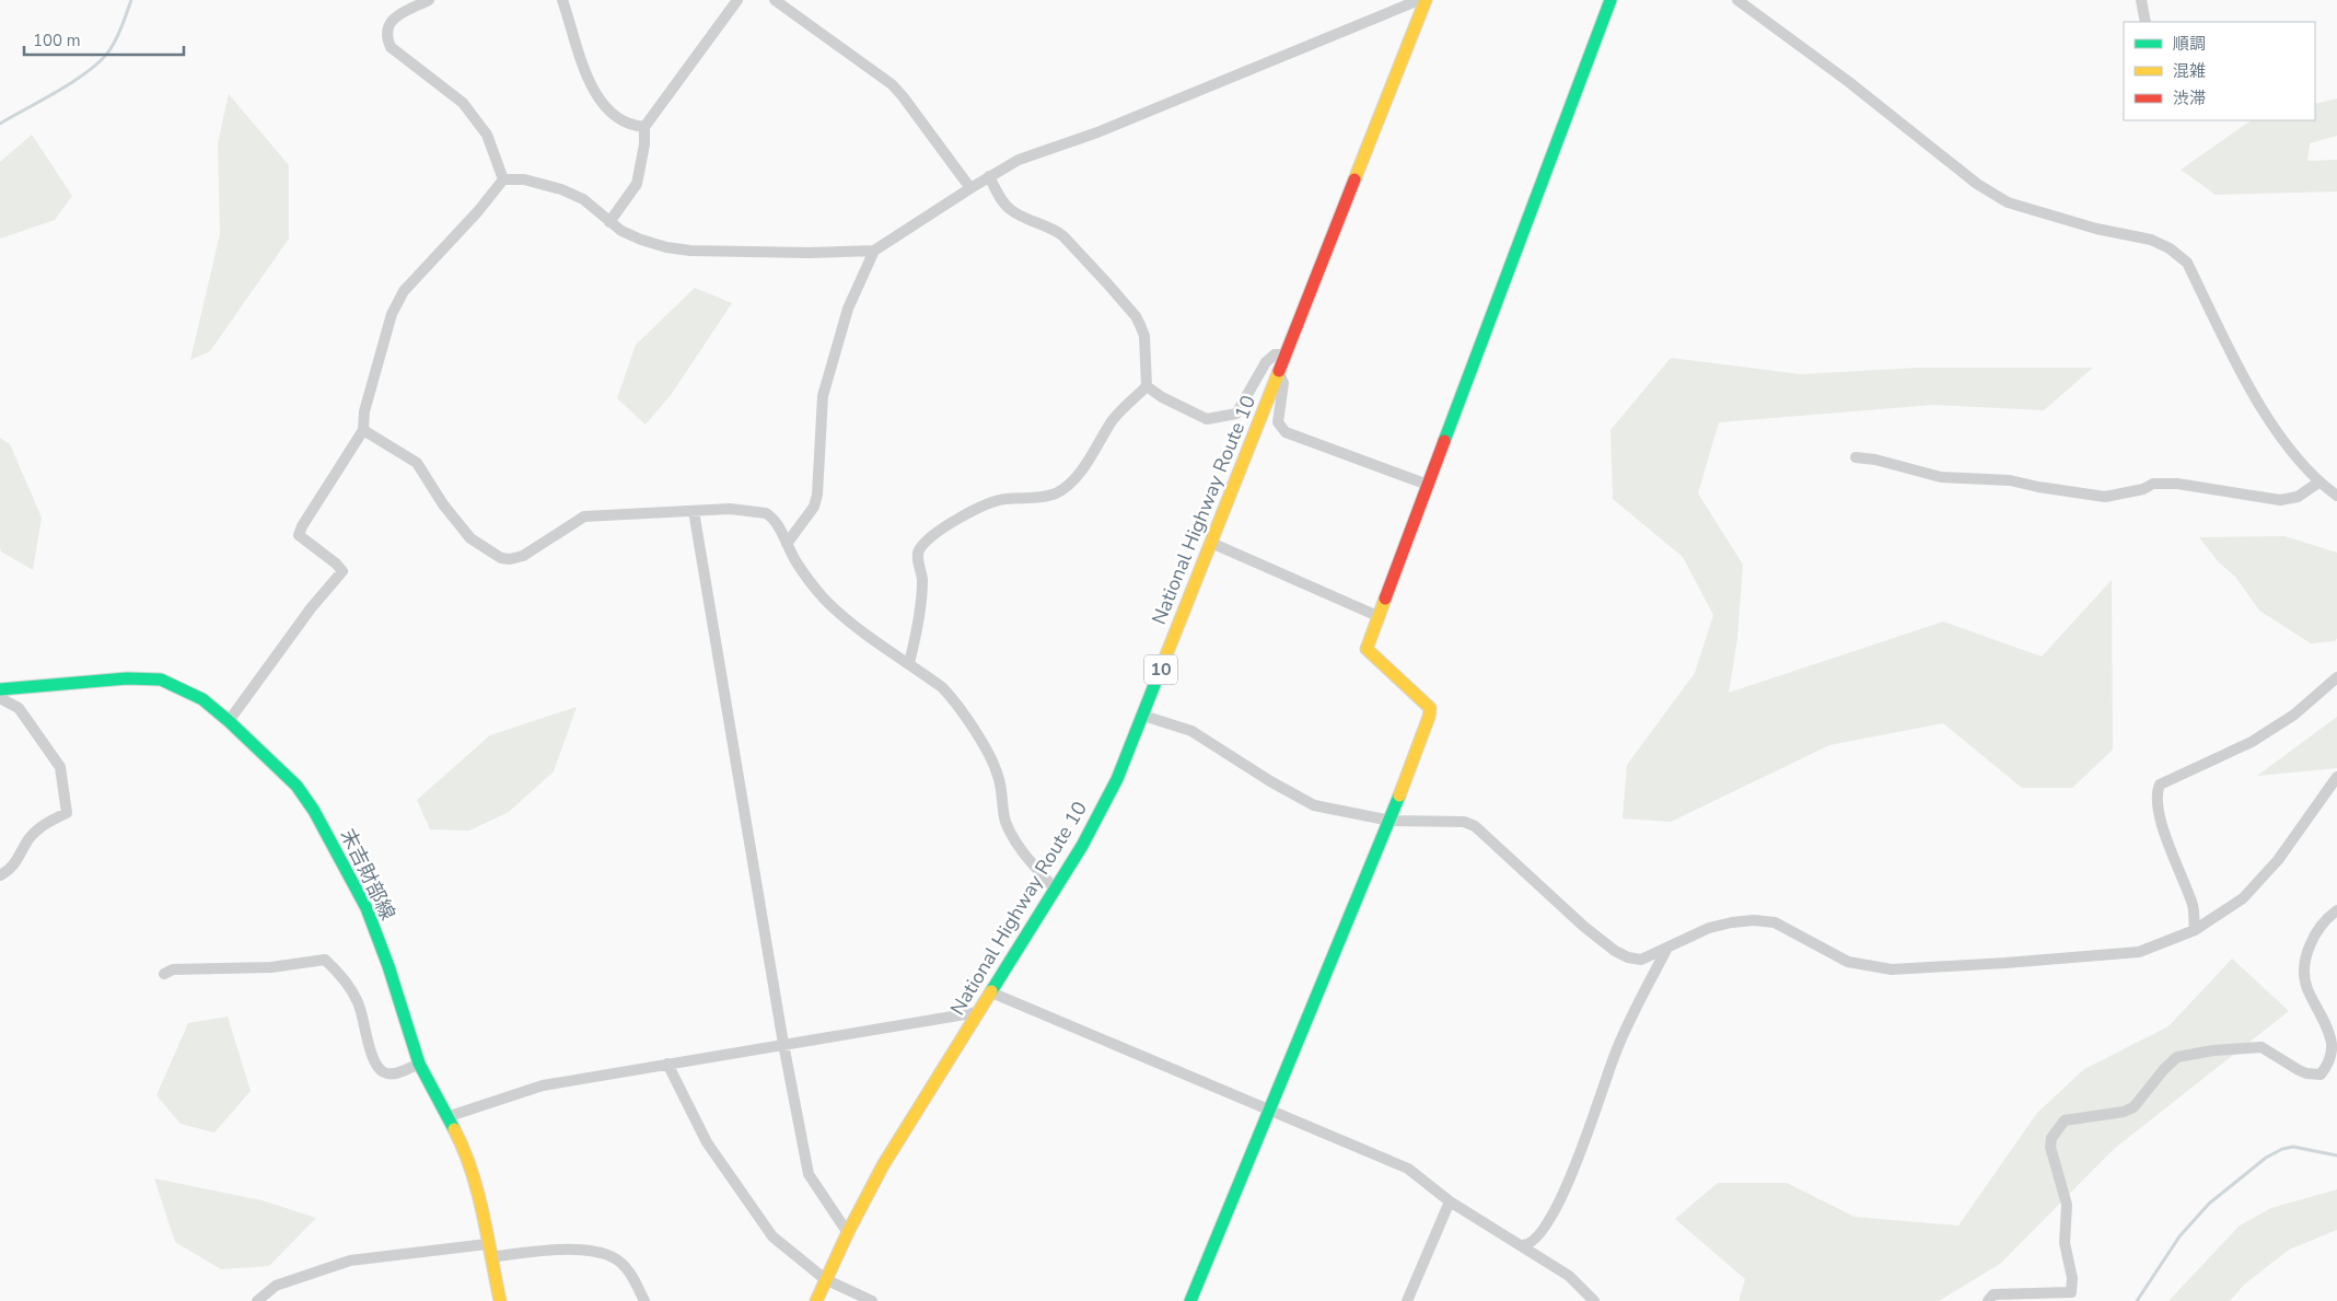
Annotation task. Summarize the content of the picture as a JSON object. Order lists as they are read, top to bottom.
{
  "streets": {
    "main road": ["National Highway Route 10", "10", "末吉財部線"]
  },
  "legend": ["順調", "混雑", "渋滞"],
  "scale_bar": "100 m"
}
